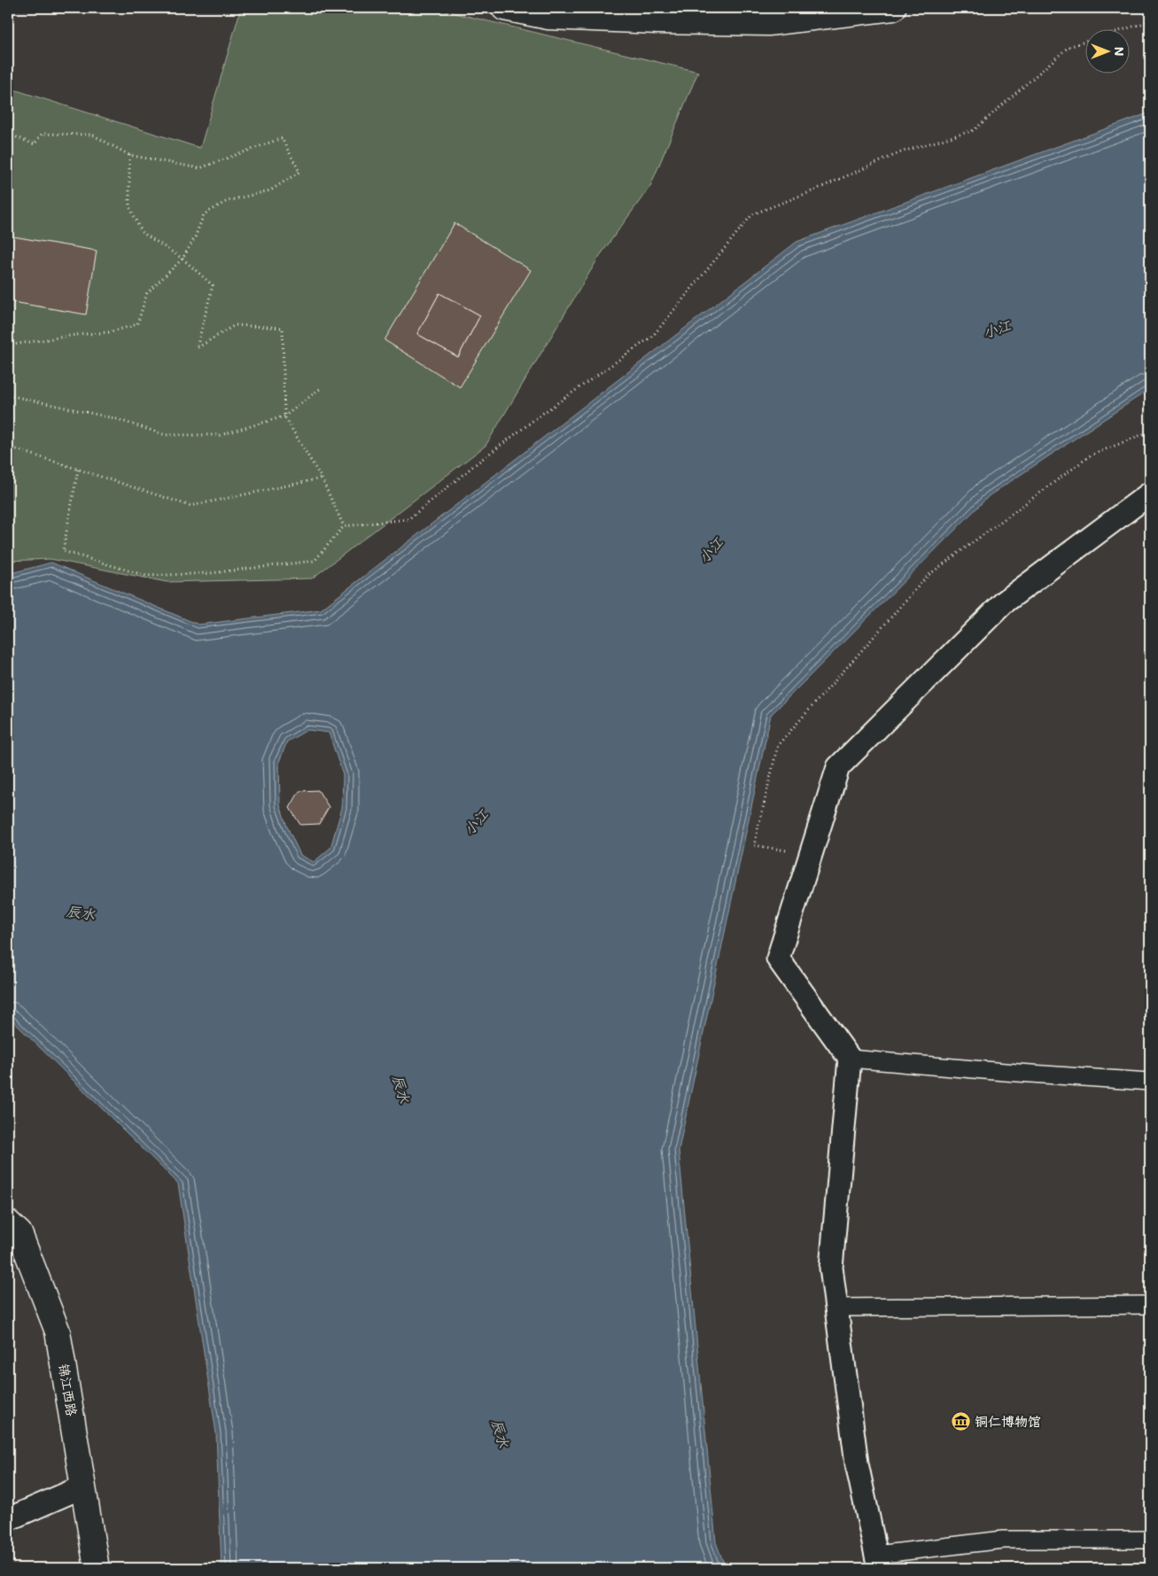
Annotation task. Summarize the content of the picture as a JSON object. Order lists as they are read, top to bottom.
{
  "streets": {
    "main road": ["锦江西路"]
  },
  "water": ["小江", "辰水"],
  "places": {
    "museum": ["铜仁博物馆"]
  },
  "north": "right"
}
